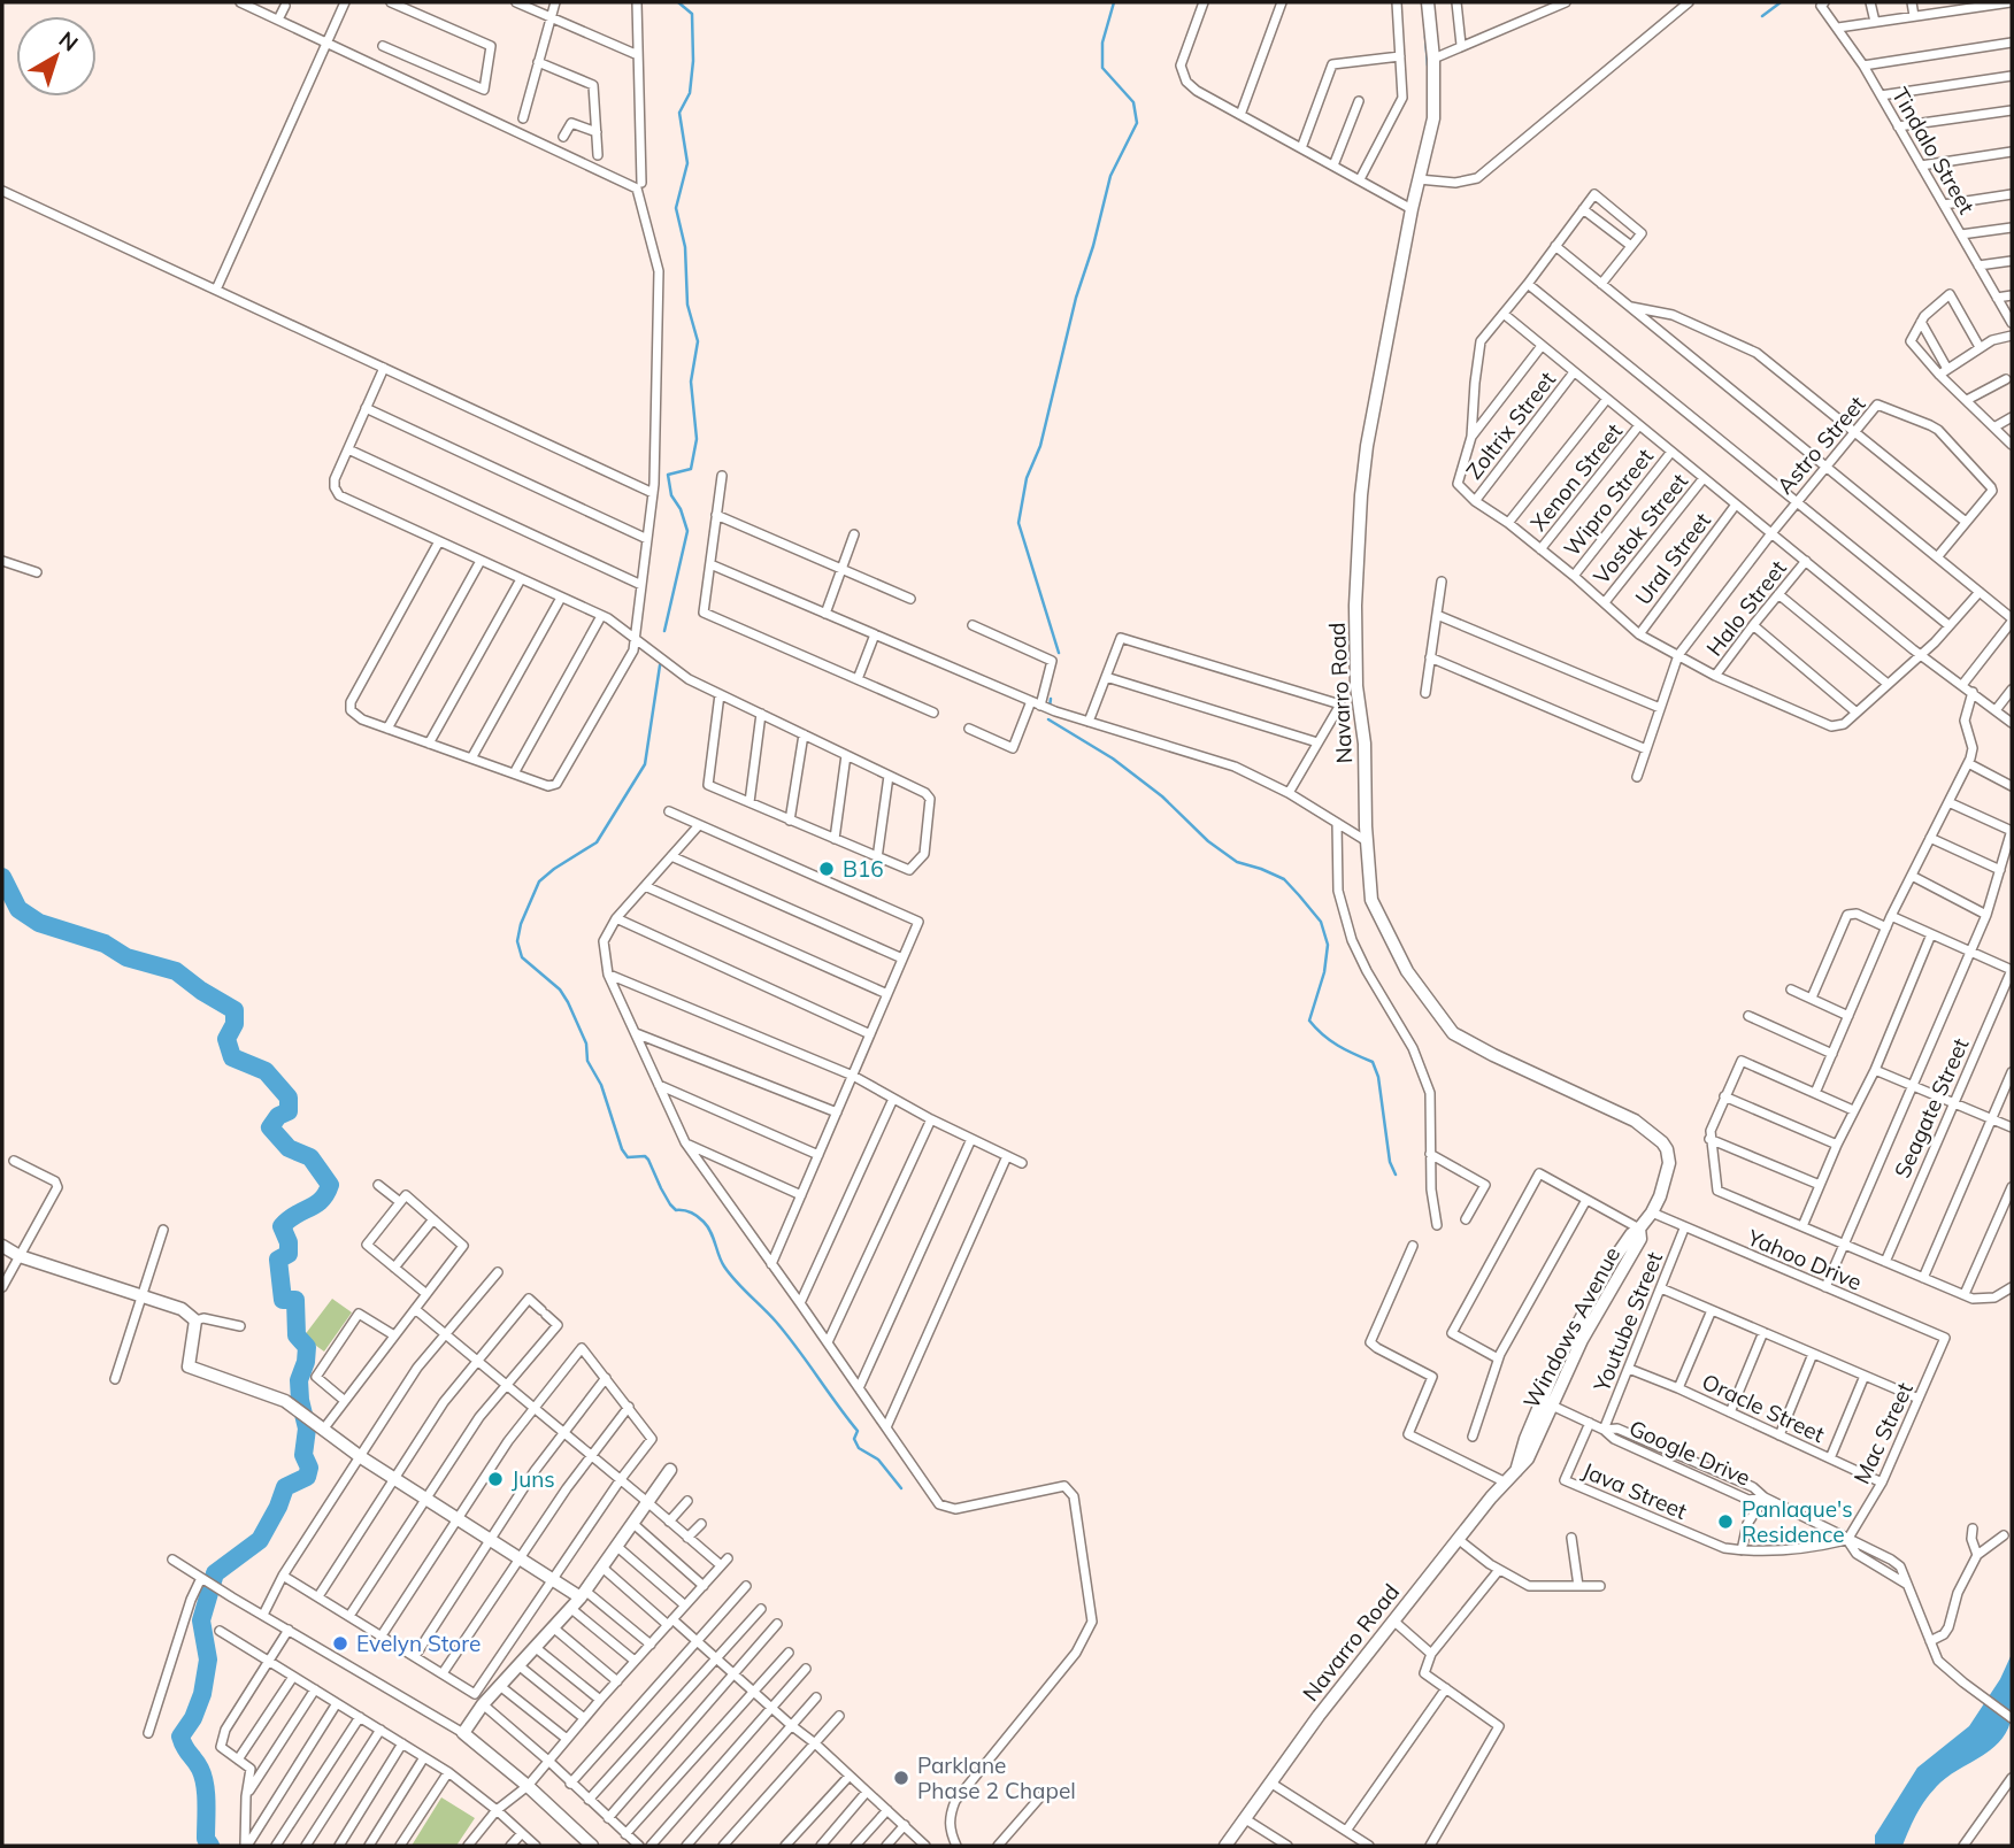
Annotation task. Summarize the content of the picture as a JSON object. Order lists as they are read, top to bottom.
{
  "streets": {
    "street": [
      "Tindalo Street",
      "Zoltrix Street",
      "Astro Street",
      "Xenon Street",
      "Wipro Street",
      "Vostok Street",
      "Ural Street",
      "Halo Street",
      "Navarro Road",
      "Seagate Street",
      "Yahoo Drive",
      "Youtube Street",
      "Windows Avenue",
      "Oracle Street",
      "Mac Street",
      "Google Drive",
      "Java Street"
    ]
  },
  "crossings": [
    ["Navarro Road", "Yahoo Drive"],
    ["Navarro Road", "Windows Avenue"],
    ["Yahoo Drive", "Youtube Street"],
    ["Yahoo Drive", "Mac Street"],
    ["Youtube Street", "Oracle Street"],
    ["Youtube Street", "Google Drive"],
    ["Windows Avenue", "Google Drive"],
    ["Oracle Street", "Mac Street"],
    ["Mac Street", "Google Drive"],
    ["Mac Street", "Java Street"],
    ["Google Drive", "Java Street"]
  ],
  "places": [
    "B16",
    "Juns",
    "Panlaque's Residence",
    "Evelyn Store",
    "Parklane Phase 2 Chapel"
  ],
  "north": "top right"
}
